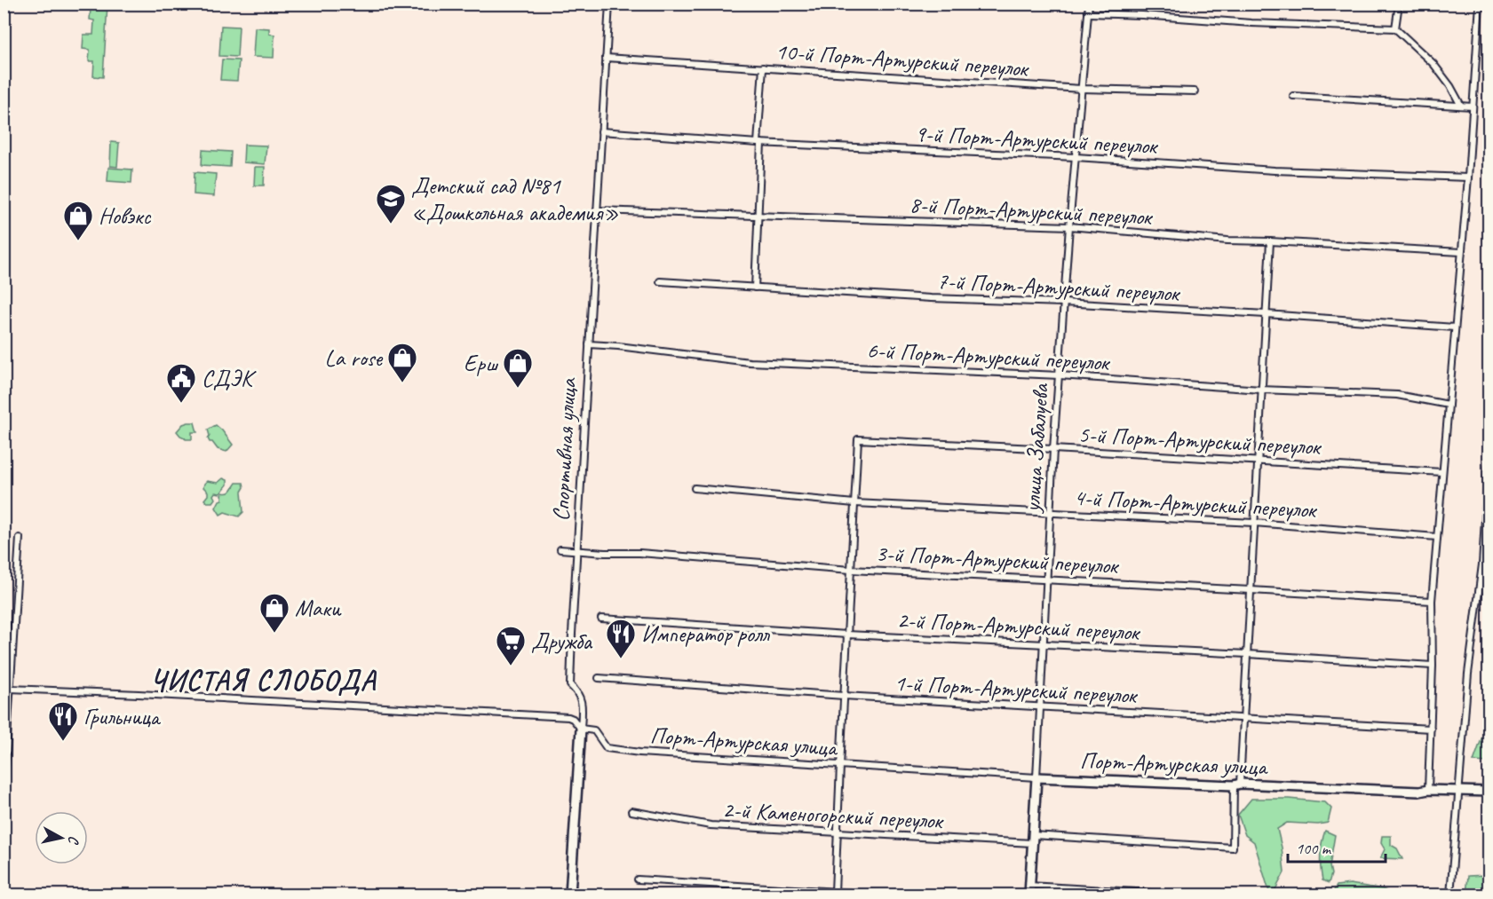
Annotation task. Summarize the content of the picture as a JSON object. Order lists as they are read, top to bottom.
{
  "streets": {
    "street": [
      "10-й Порт-Артурский переулок",
      "9-й Порт-Артурский переулок",
      "8-й Порт-Артурский переулок",
      "7-й Порт-Артурский переулок",
      "6-й Порт-Артурский переулок",
      "5-й Порт-Артурский переулок",
      "улица Забалуева",
      "Спортивная улица",
      "4-й Порт-Артурский переулок",
      "3-й Порт-Артурский переулок",
      "2-й Порт-Артурский переулок",
      "1-й Порт-Артурский переулок",
      "Порт-Артурская улица",
      "2-й Каменогорский переулок"
    ]
  },
  "crossings": [
    ["10-й Порт-Артурский переулок", "улица Забалуева"],
    ["10-й Порт-Артурский переулок", "Спортивная улица"],
    ["9-й Порт-Артурский переулок", "улица Забалуева"],
    ["9-й Порт-Артурский переулок", "Спортивная улица"],
    ["8-й Порт-Артурский переулок", "улица Забалуева"],
    ["8-й Порт-Артурский переулок", "Спортивная улица"],
    ["7-й Порт-Артурский переулок", "улица Забалуева"],
    ["6-й Порт-Артурский переулок", "улица Забалуева"],
    ["6-й Порт-Артурский переулок", "Спортивная улица"],
    ["5-й Порт-Артурский переулок", "улица Забалуева"],
    ["5-й Порт-Артурский переулок", "4-й Порт-Артурский переулок"],
    ["улица Забалуева", "4-й Порт-Артурский переулок"],
    ["улица Забалуева", "3-й Порт-Артурский переулок"],
    ["улица Забалуева", "2-й Порт-Артурский переулок"],
    ["улица Забалуева", "1-й Порт-Артурский переулок"],
    ["улица Забалуева", "Порт-Артурская улица"],
    ["улица Забалуева", "2-й Каменогорский переулок"],
    ["Спортивная улица", "3-й Порт-Артурский переулок"],
    ["Спортивная улица", "Порт-Артурская улица"],
    ["Порт-Артурская улица", "2-й Каменогорский переулок"]
  ],
  "districts": ["ЧИСТАЯ СЛОБОДА"],
  "places": {
    "school or university": ["Детский сад №81 «Дошкольная академия»"],
    "shop": [
      "Новэкс",
      "La rose",
      "Ерш",
      "Маки"
    ],
    "public building": ["СДЭК"],
    "restaurant": ["Император ролл", "Грильница"],
    "supermarket": ["Дружба"]
  },
  "scale_bar": "100 m",
  "north": "right"
}
